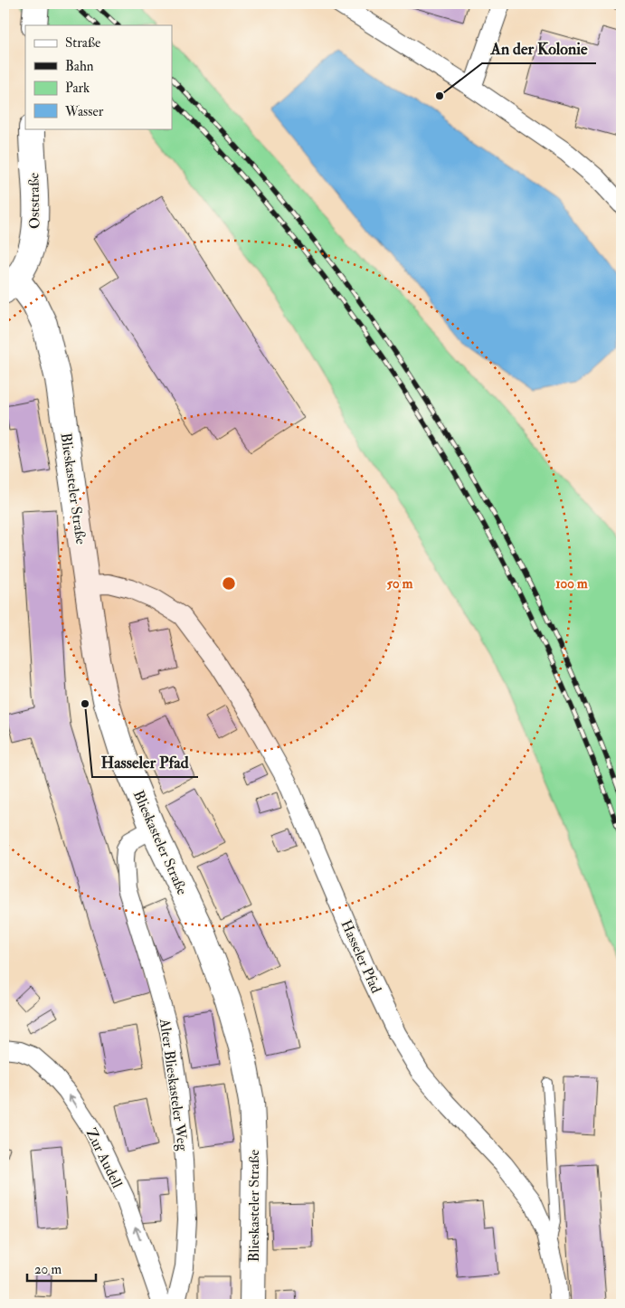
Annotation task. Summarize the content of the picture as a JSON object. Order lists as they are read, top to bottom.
{
  "streets": {
    "main road": ["Oststraße", "Blieskasteler Straße"],
    "street": ["Hasseler Pfad", "Alter Blieskasteler Weg", "Zur Audell"]
  },
  "crossings": [
    ["Oststraße", "Blieskasteler Straße"],
    ["Blieskasteler Straße", "Hasseler Pfad"],
    ["Blieskasteler Straße", "Alter Blieskasteler Weg"]
  ],
  "one_way": ["Zur Audell"],
  "places": ["An der Kolonie", "Hasseler Pfad"],
  "legend": [
    "Straße",
    "Bahn",
    "Park",
    "Wasser"
  ],
  "scale_bar": "20 m",
  "rings": ["50 m", "100 m"]
}
